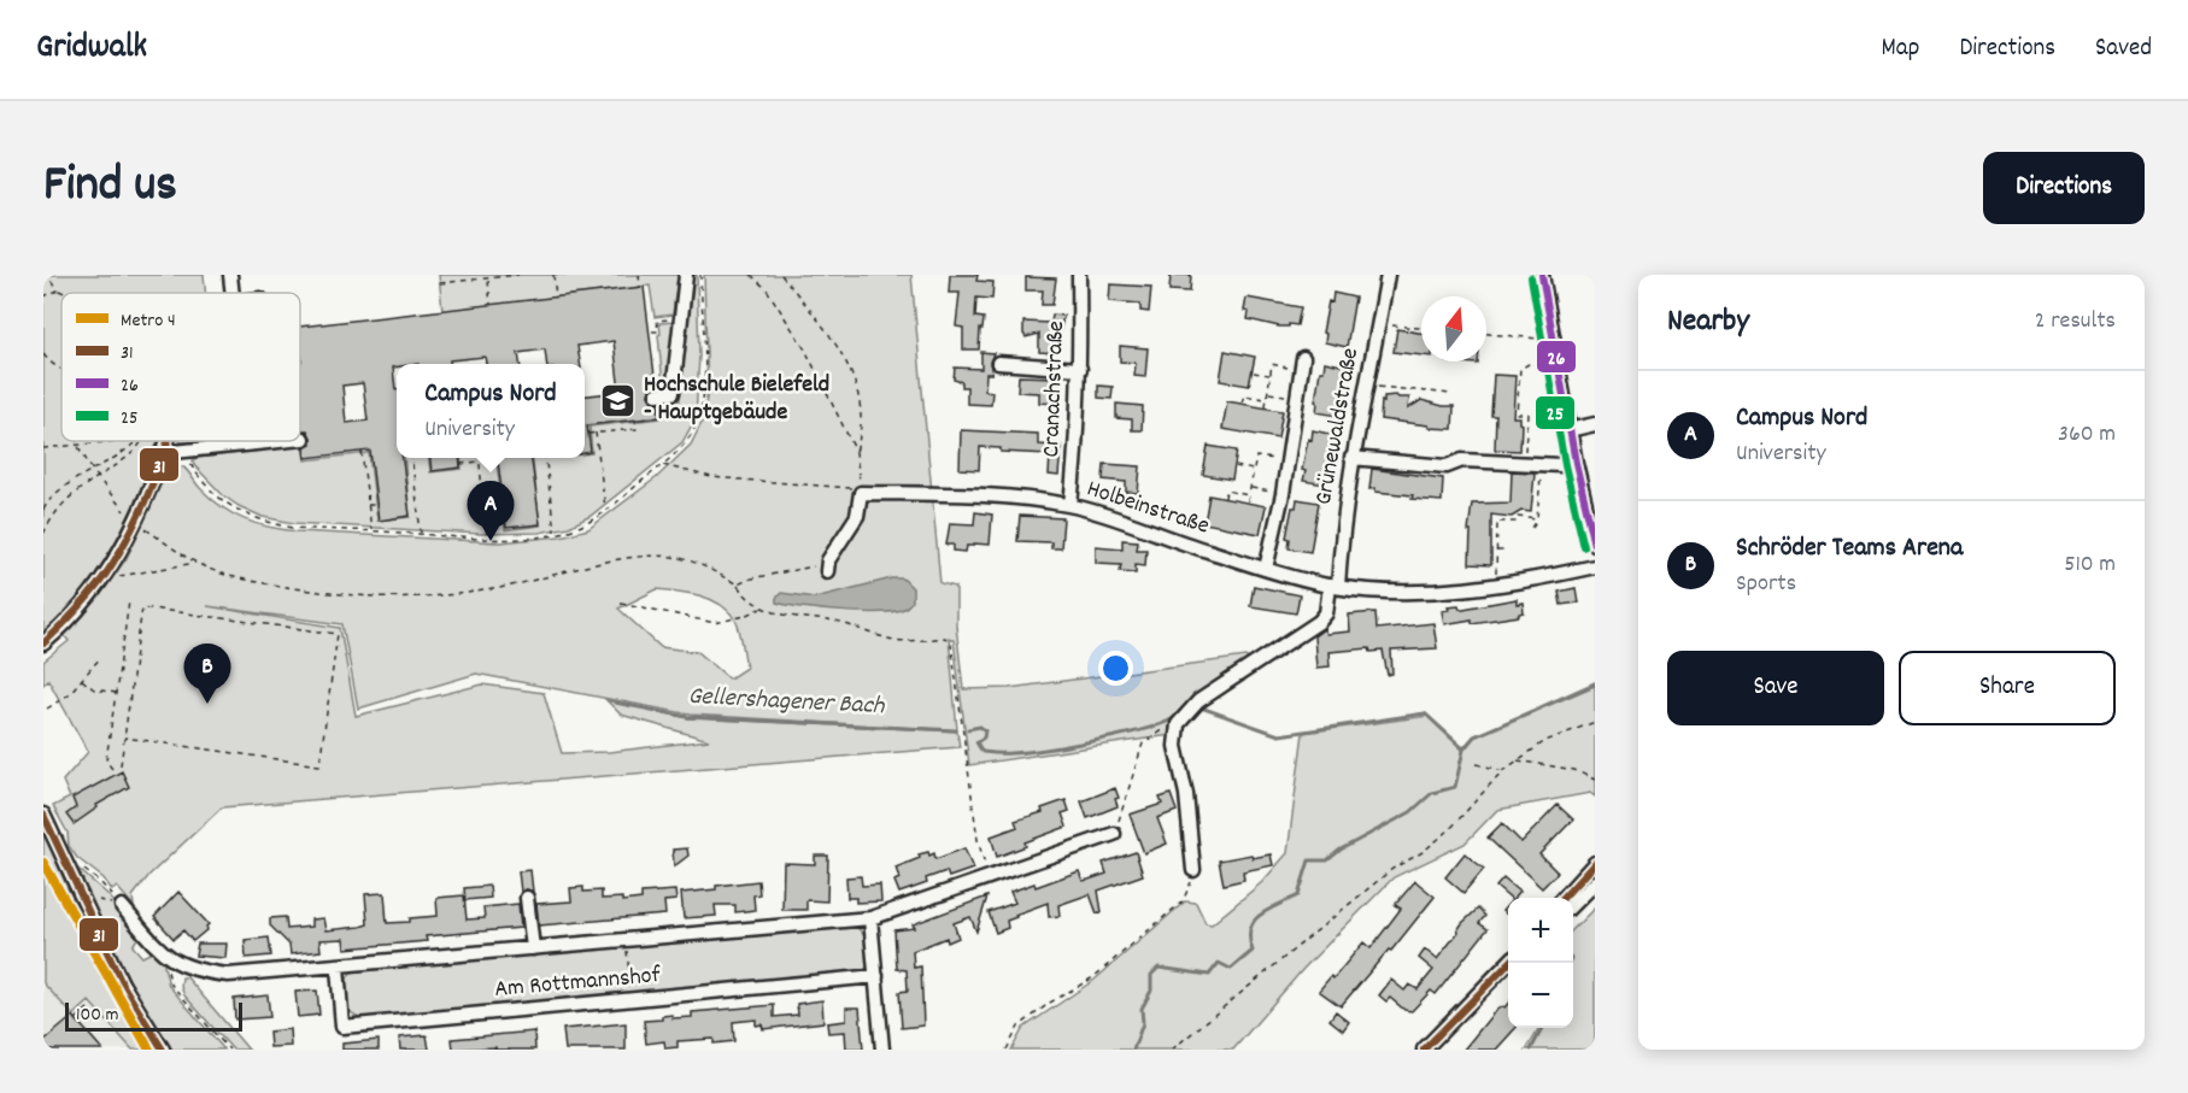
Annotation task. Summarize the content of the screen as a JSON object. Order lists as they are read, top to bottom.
{
  "streets": {
    "street": [
      "Cranachstraße",
      "Grünewaldstraße",
      "Holbeinstraße",
      "Am Rottmannshof"
    ]
  },
  "crossings": [
    ["Cranachstraße", "Holbeinstraße"],
    ["Grünewaldstraße", "Holbeinstraße"]
  ],
  "water": ["Gellershagener Bach"],
  "places": {
    "school or university": ["Hochschule Bielefeld - Hauptgebäude"]
  },
  "lines": [
    "transit line 26",
    "transit line 25",
    "transit line 31",
    "metro line 4"
  ],
  "legend": [
    "Metro 4",
    "31",
    "26",
    "25"
  ],
  "scale_bar": "100 m",
  "north": "top",
  "page": {
    "header": "Gridwalk",
    "nav": ["Map", "Directions", "Saved"],
    "title": "Find us",
    "buttons": [
      "Directions",
      ["Save", "Share"]
    ],
    "heading": ["Nearby", "2 results"],
    "popup": ["Campus Nord", "University"],
    "list": [
      {
        "mark": "A",
        "name": "Campus Nord",
        "note": "University",
        "value": "360 m"
      },
      {
        "mark": "B",
        "name": "Schröder Teams Arena",
        "note": "Sports",
        "value": "510 m"
      }
    ],
    "pins": ["A", "B"],
    "map_buttons": ["+", "−"],
    "scale": "100 m"
  }
}
